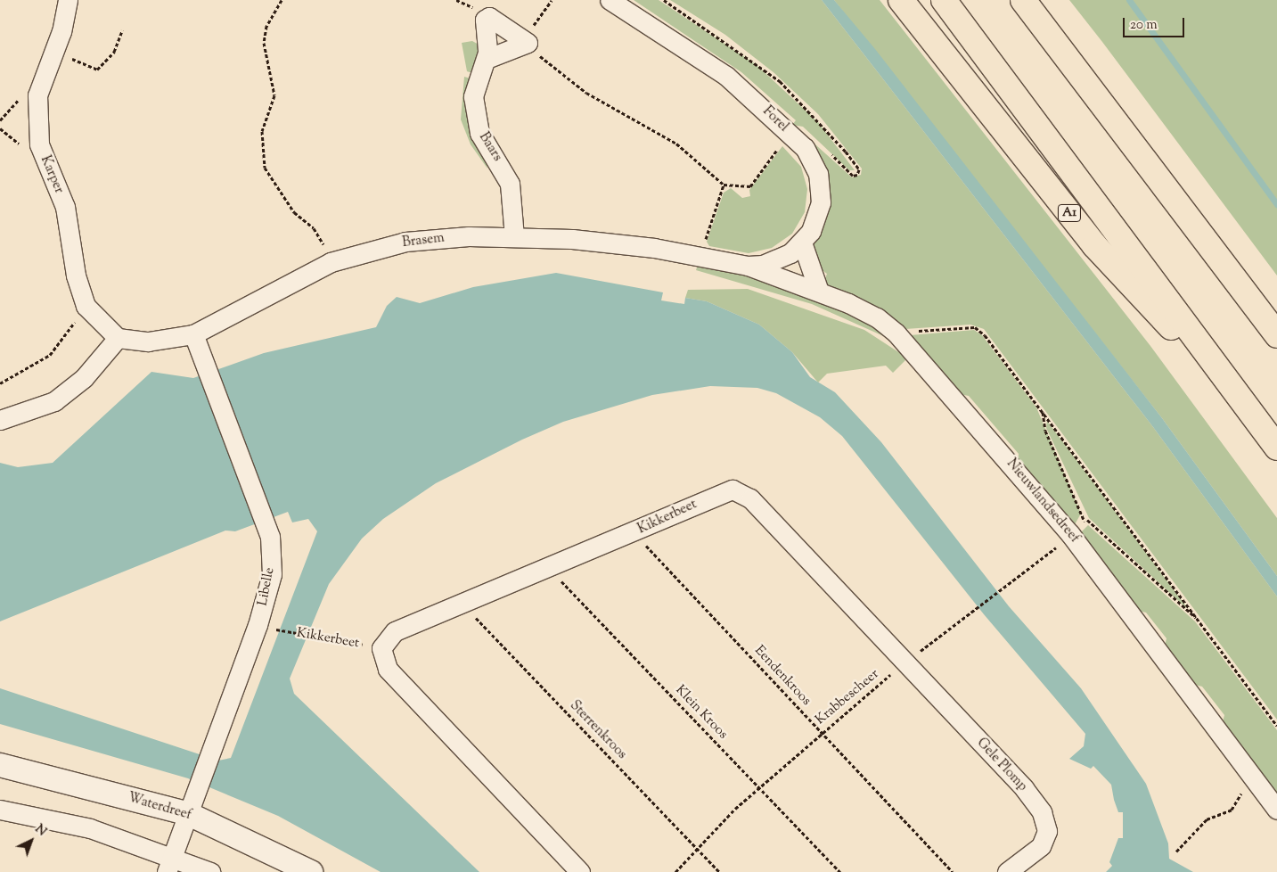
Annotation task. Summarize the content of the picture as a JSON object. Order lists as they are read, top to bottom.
{
  "streets": {
    "highway": ["A1"],
    "street": [
      "Forel",
      "Baars",
      "Karper",
      "Brasem",
      "Nieuwlandsedreef",
      "Kikkerbeet",
      "Libelle",
      "Gele Plomp",
      "Waterdreef"
    ],
    "path": [
      "Eendenkroos",
      "Krabbescheer",
      "Klein Kroos",
      "Sterrenkroos"
    ]
  },
  "crossings": [
    ["Forel", "Brasem"],
    ["Forel", "Nieuwlandsedreef"],
    ["Baars", "Brasem"],
    ["Karper", "Brasem"],
    ["Brasem", "Nieuwlandsedreef"],
    ["Brasem", "Libelle"],
    ["Kikkerbeet", "Eendenkroos"],
    ["Kikkerbeet", "Krabbescheer"],
    ["Kikkerbeet", "Klein Kroos"],
    ["Kikkerbeet", "Sterrenkroos"],
    ["Kikkerbeet", "Gele Plomp"],
    ["Libelle", "Waterdreef"],
    ["Eendenkroos", "Krabbescheer"],
    ["Krabbescheer", "Klein Kroos"],
    ["Krabbescheer", "Sterrenkroos"],
    ["Krabbescheer", "Gele Plomp"]
  ],
  "scale_bar": "20 m",
  "north": "top right"
}
